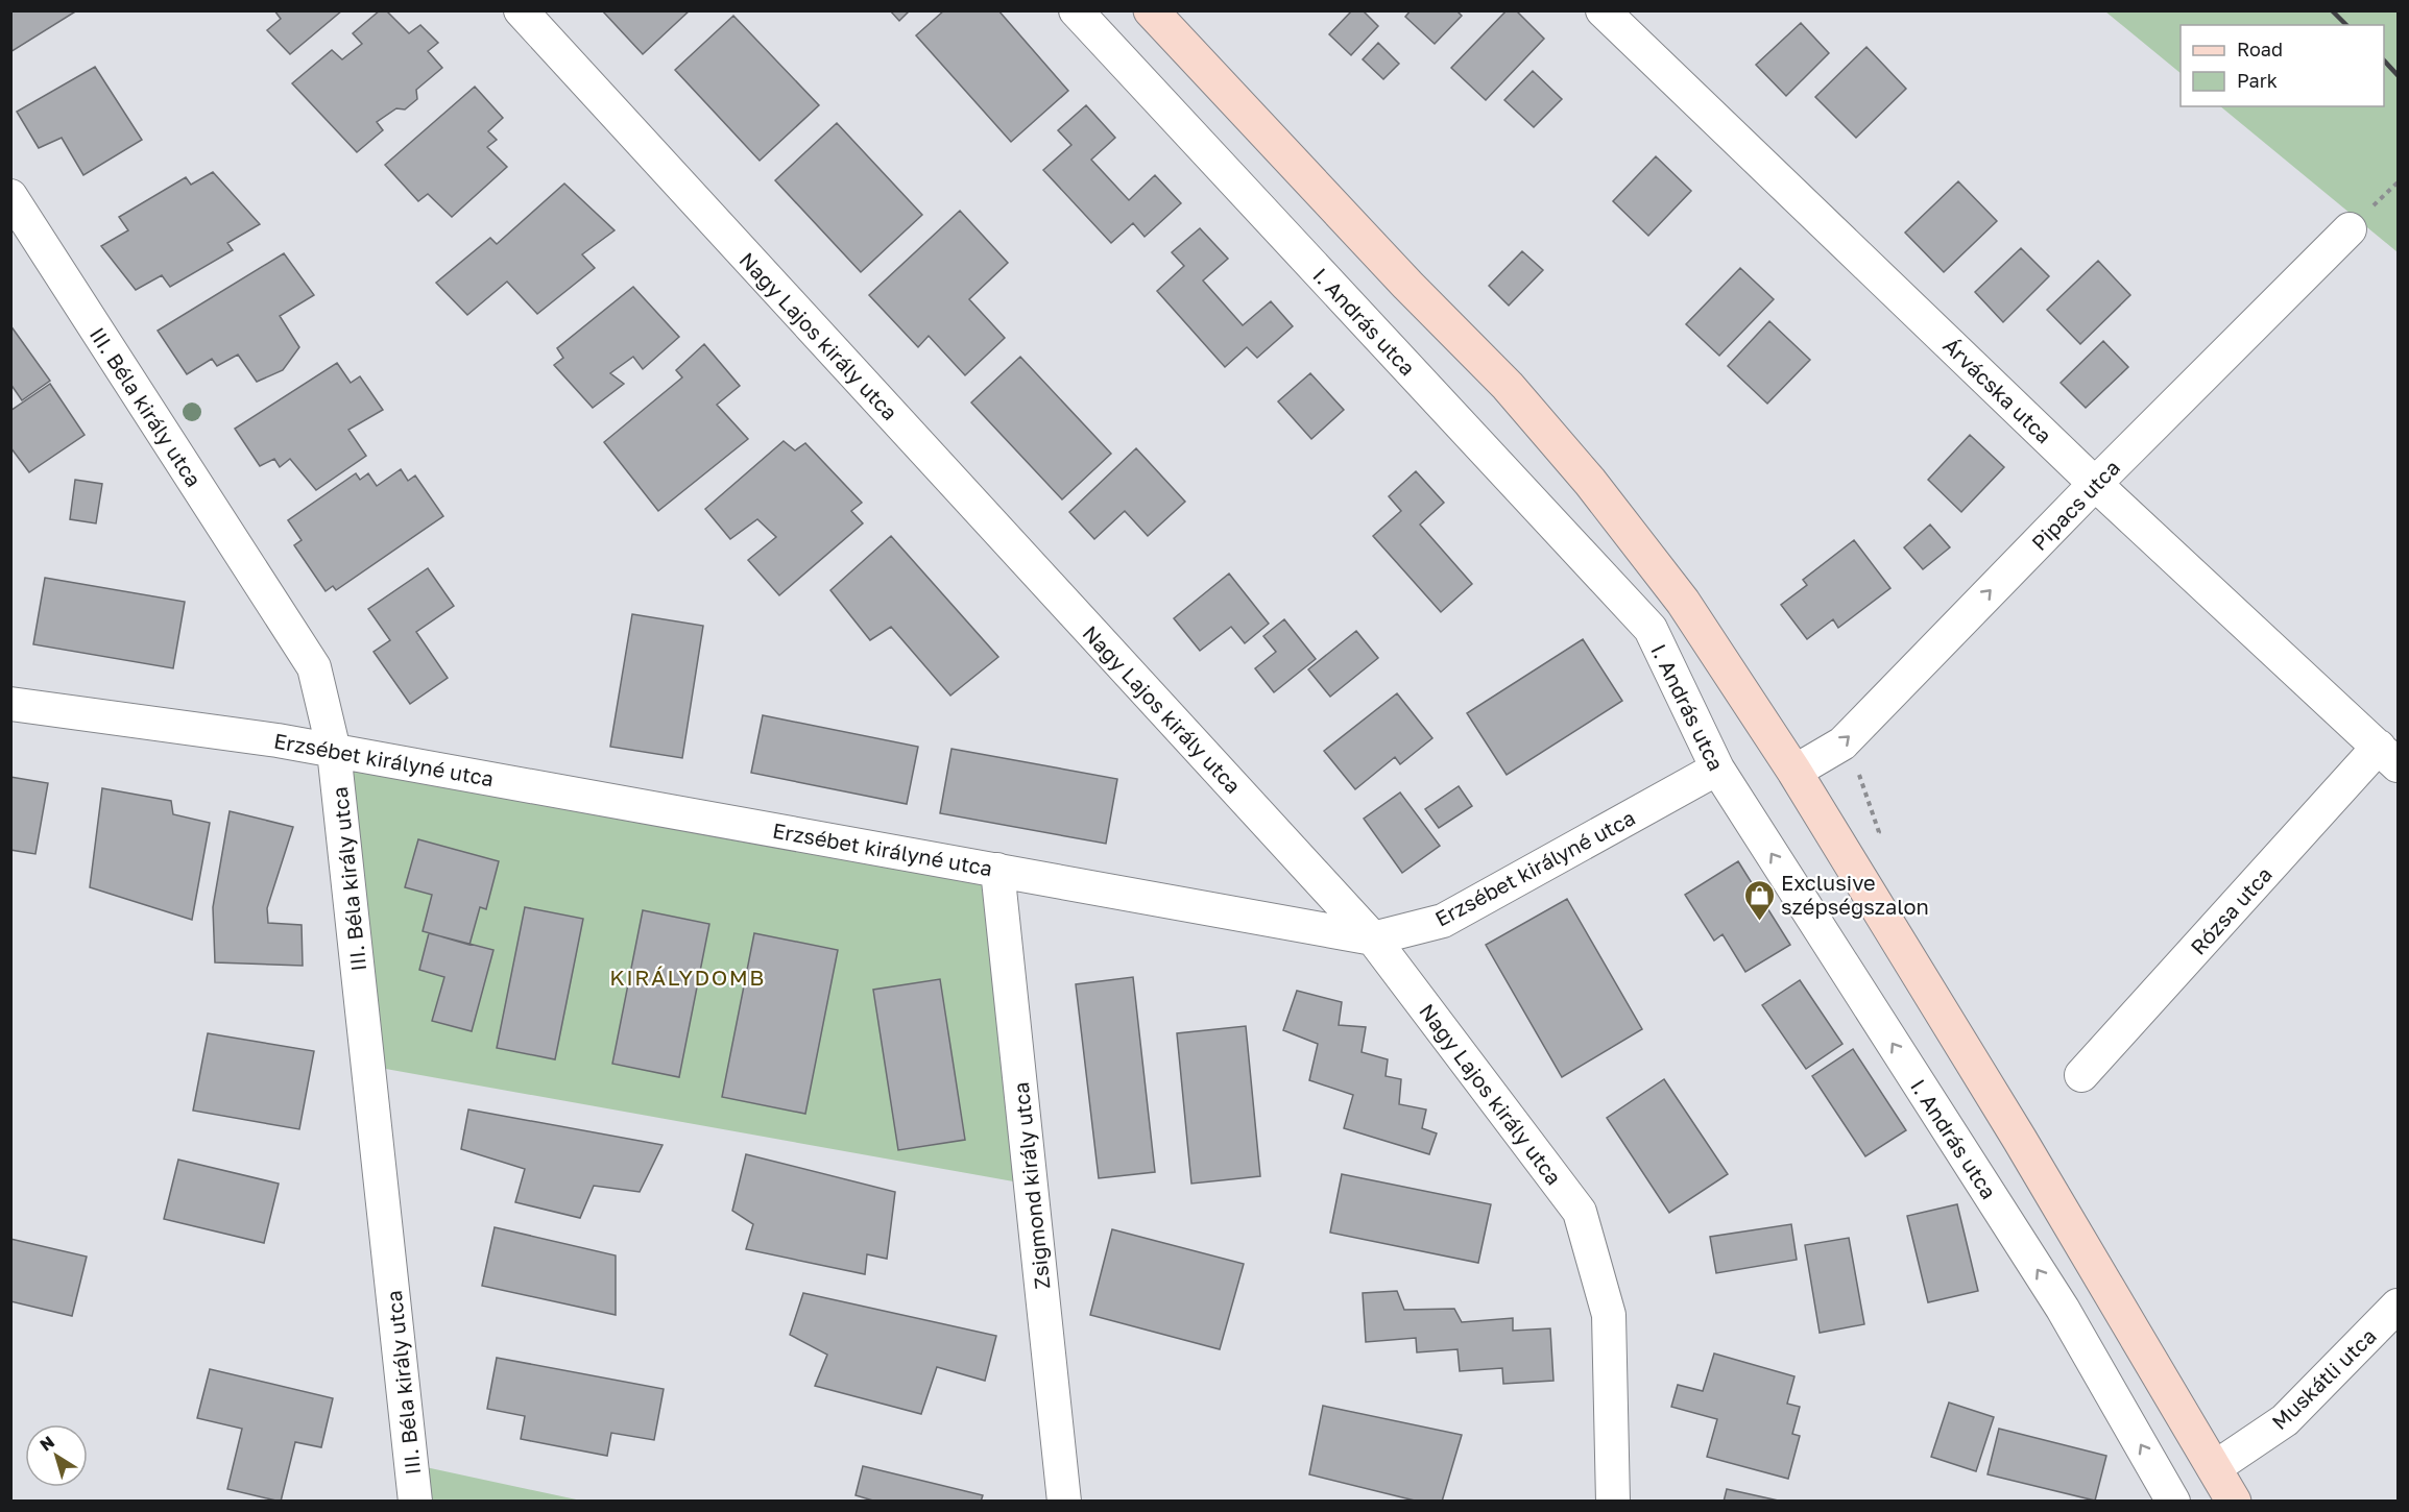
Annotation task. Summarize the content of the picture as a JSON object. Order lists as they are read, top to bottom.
{
  "streets": {
    "street": [
      "I. András utca",
      "Nagy Lajos király utca",
      "Árvácska utca",
      "III. Béla király utca",
      "Pipacs utca",
      "Erzsébet királyné utca",
      "Rózsa utca",
      "Zsigmond király utca",
      "Muskátli utca"
    ]
  },
  "crossings": [
    ["I. András utca", "Erzsébet királyné utca"],
    ["Nagy Lajos király utca", "Erzsébet királyné utca"],
    ["Árvácska utca", "Pipacs utca"],
    ["Árvácska utca", "Rózsa utca"],
    ["III. Béla király utca", "Erzsébet királyné utca"],
    ["Erzsébet királyné utca", "Zsigmond király utca"]
  ],
  "one_way": ["I. András utca", "Pipacs utca"],
  "districts": ["KIRÁLYDOMB"],
  "places": {
    "shop": ["Exclusive szépségszalon"]
  },
  "legend": ["Road", "Park"],
  "north": "top left"
}
